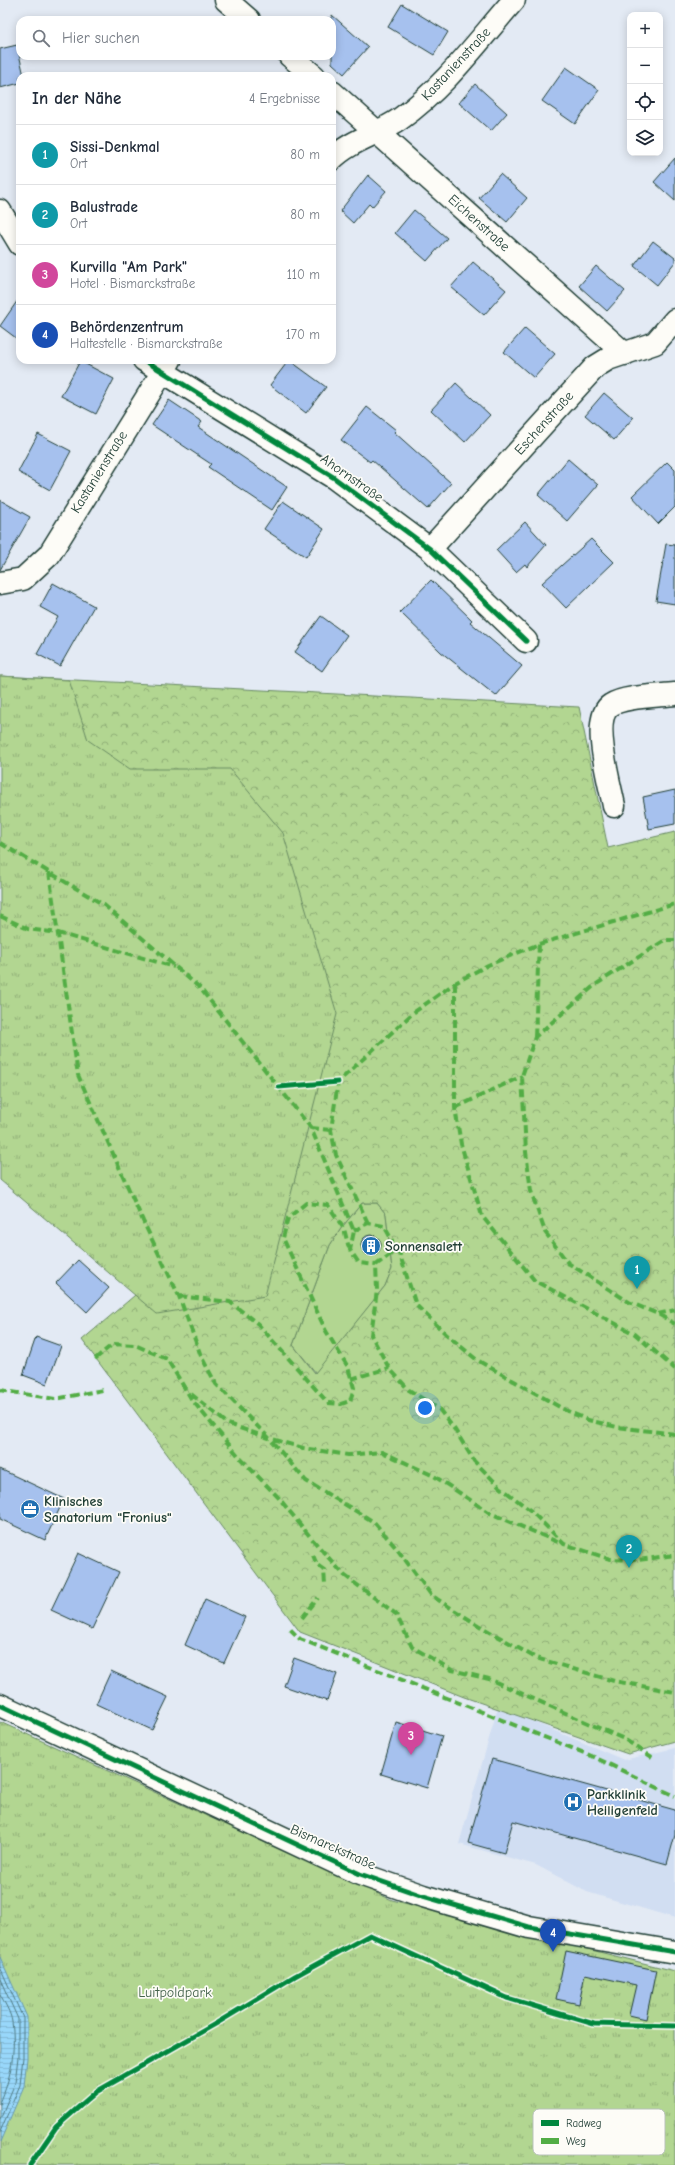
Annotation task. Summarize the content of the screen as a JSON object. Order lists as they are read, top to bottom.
{
  "streets": {
    "street": [
      "Kastanienstraße",
      "Eichenstraße",
      "Eschenstraße",
      "Ahornstraße",
      "Bismarckstraße"
    ]
  },
  "crossings": [
    ["Kastanienstraße", "Eichenstraße"],
    ["Kastanienstraße", "Ahornstraße"],
    ["Eichenstraße", "Eschenstraße"],
    ["Eschenstraße", "Ahornstraße"]
  ],
  "parks": ["Luitpoldpark"],
  "places": {
    "building": ["Sonnensalett"],
    "office": ["Klinisches Sanatorium \"Fronius\""],
    "hospital": ["Parkklinik Heiligenfeld"]
  },
  "legend": ["Radweg", "Weg"],
  "page": {
    "map_buttons": ["+", "−"],
    "search": "Hier suchen",
    "heading": ["In der Nähe", "4 Ergebnisse"],
    "list": [
      {
        "mark": "1",
        "name": "Sissi-Denkmal",
        "note": "Ort",
        "value": "80 m"
      },
      {
        "mark": "2",
        "name": "Balustrade",
        "note": "Ort",
        "value": "80 m"
      },
      {
        "mark": "3",
        "name": "Kurvilla \"Am Park\"",
        "note": "Hotel · Bismarckstraße",
        "value": "110 m"
      },
      {
        "mark": "4",
        "name": "Behördenzentrum",
        "note": "Haltestelle · Bismarckstraße",
        "value": "170 m"
      }
    ],
    "pins": [
      "1",
      "2",
      "3",
      "4"
    ]
  }
}
